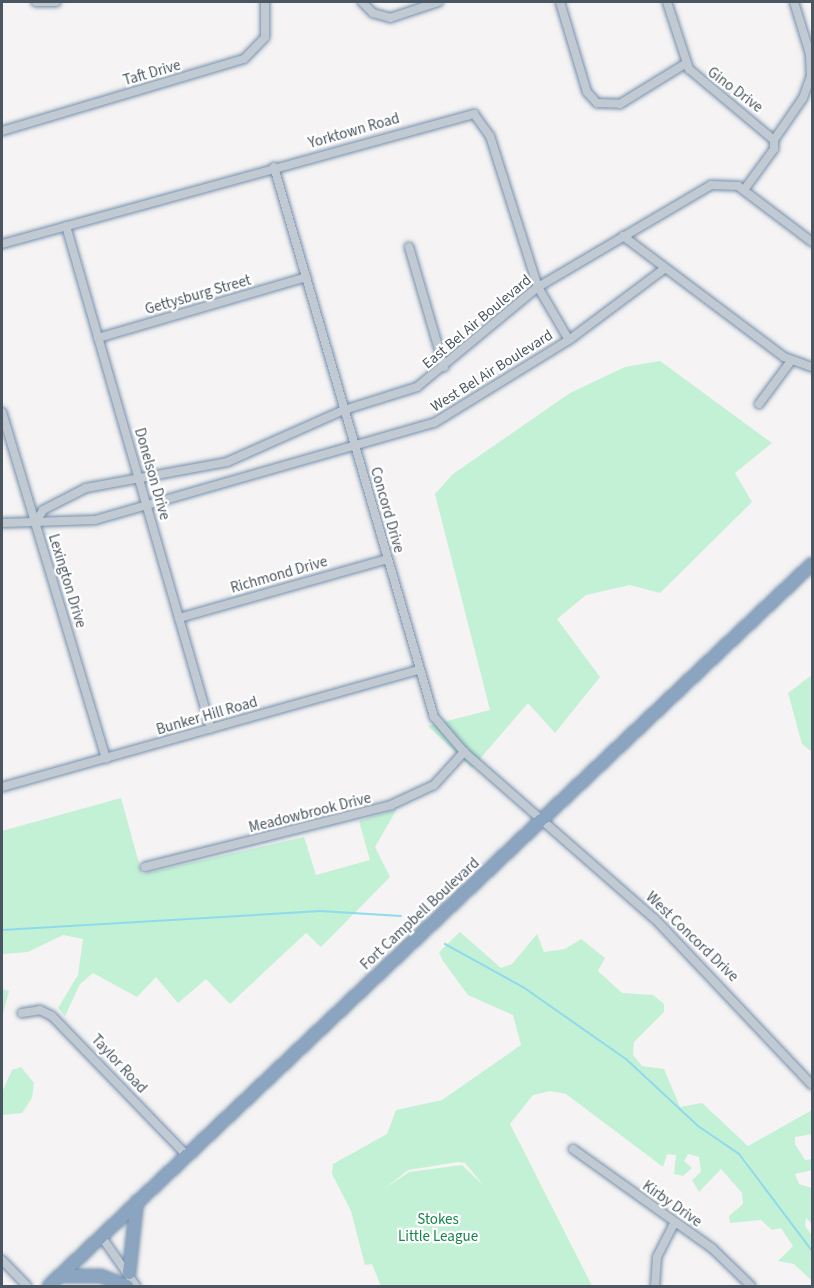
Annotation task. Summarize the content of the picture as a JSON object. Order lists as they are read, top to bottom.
{
  "streets": {
    "highway": ["Fort Campbell Boulevard"],
    "street": [
      "Taft Drive",
      "Gino Drive",
      "Yorktown Road",
      "Gettysburg Street",
      "East Bel Air Boulevard",
      "West Bel Air Boulevard",
      "Donelson Drive",
      "Concord Drive",
      "Richmond Drive",
      "Lexington Drive",
      "Bunker Hill Road",
      "Meadowbrook Drive",
      "West Concord Drive",
      "Taylor Road",
      "Kirby Drive"
    ]
  },
  "crossings": [
    ["Yorktown Road", "East Bel Air Boulevard"],
    ["Yorktown Road", "West Bel Air Boulevard"],
    ["Yorktown Road", "Donelson Drive"],
    ["Yorktown Road", "Concord Drive"],
    ["Gettysburg Street", "Donelson Drive"],
    ["Gettysburg Street", "Concord Drive"],
    ["East Bel Air Boulevard", "West Bel Air Boulevard"],
    ["East Bel Air Boulevard", "Donelson Drive"],
    ["East Bel Air Boulevard", "Concord Drive"],
    ["East Bel Air Boulevard", "Lexington Drive"],
    ["West Bel Air Boulevard", "Donelson Drive"],
    ["West Bel Air Boulevard", "Concord Drive"],
    ["West Bel Air Boulevard", "Lexington Drive"],
    ["Donelson Drive", "Richmond Drive"],
    ["Donelson Drive", "Bunker Hill Road"],
    ["Concord Drive", "Richmond Drive"],
    ["Concord Drive", "Bunker Hill Road"],
    ["Concord Drive", "Meadowbrook Drive"],
    ["Concord Drive", "Fort Campbell Boulevard"],
    ["Concord Drive", "West Concord Drive"],
    ["Lexington Drive", "Bunker Hill Road"],
    ["Fort Campbell Boulevard", "West Concord Drive"],
    ["Fort Campbell Boulevard", "Taylor Road"]
  ],
  "parks": ["Stokes Little League"]
}
